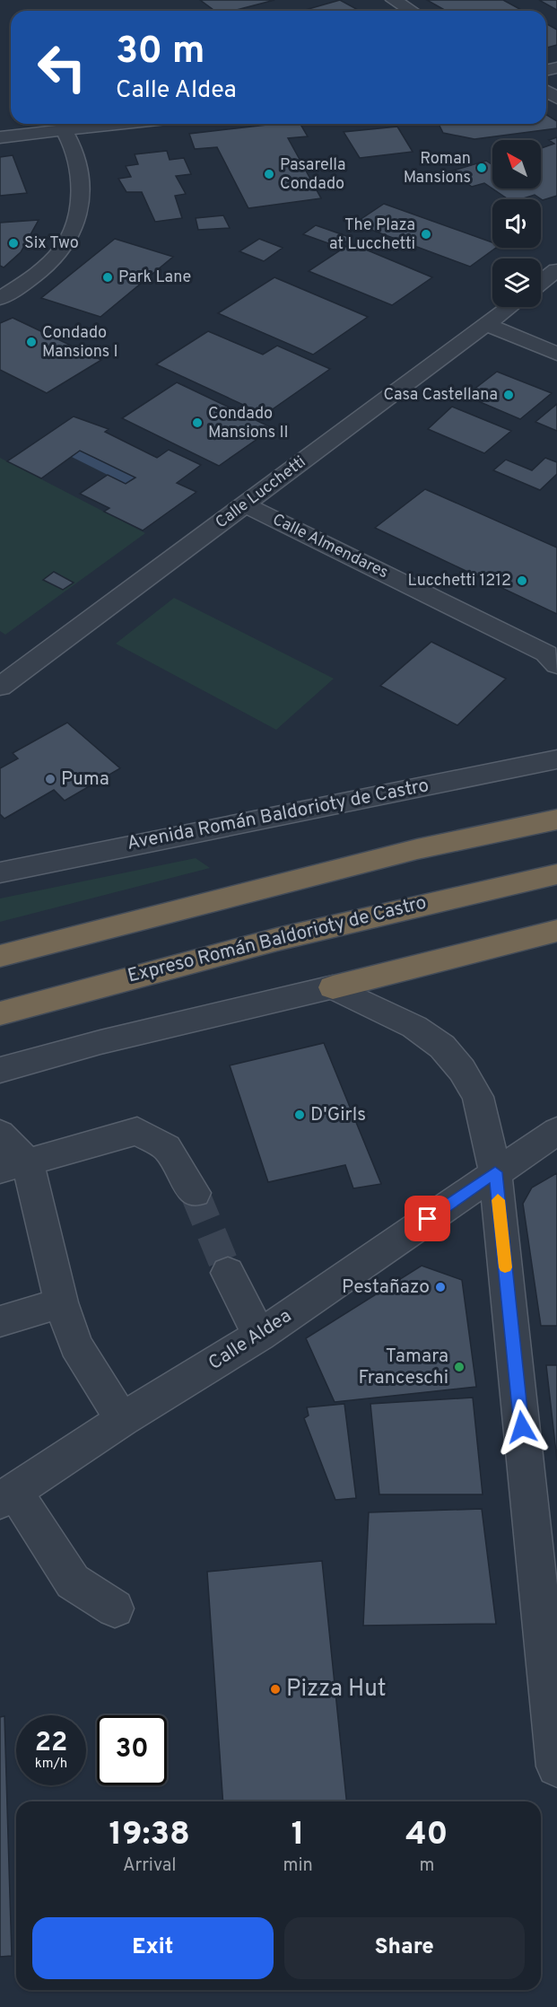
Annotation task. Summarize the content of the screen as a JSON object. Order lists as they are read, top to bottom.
{
  "streets": {
    "highway": ["Expreso Román Baldorioty de Castro"],
    "street": [
      "Calle Lucchetti",
      "Calle Almendares",
      "Avenida Román Baldorioty de Castro",
      "Calle Aldea"
    ]
  },
  "crossings": [
    ["Calle Lucchetti", "Calle Almendares"]
  ],
  "places": [
    "Roman Mansions",
    "Pasarella Condado",
    "The Plaza at Lucchetti",
    "Six Two",
    "Park Lane",
    "Condado Mansions I",
    "Casa Castellana",
    "Condado Mansions II",
    "Lucchetti 1212",
    "Puma",
    "D'Girls",
    "Pestañazo",
    "Tamara Franceschi",
    "Pizza Hut"
  ],
  "north": "top left",
  "page": {
    "turn": ["30 m", "Calle Aldea"],
    "speed": "22 km/h",
    "limit": "30",
    "eta": [
      "19:38",
      "Arrival",
      "1",
      "min",
      "40",
      "m"
    ],
    "buttons": ["Exit", "Share"]
  }
}
